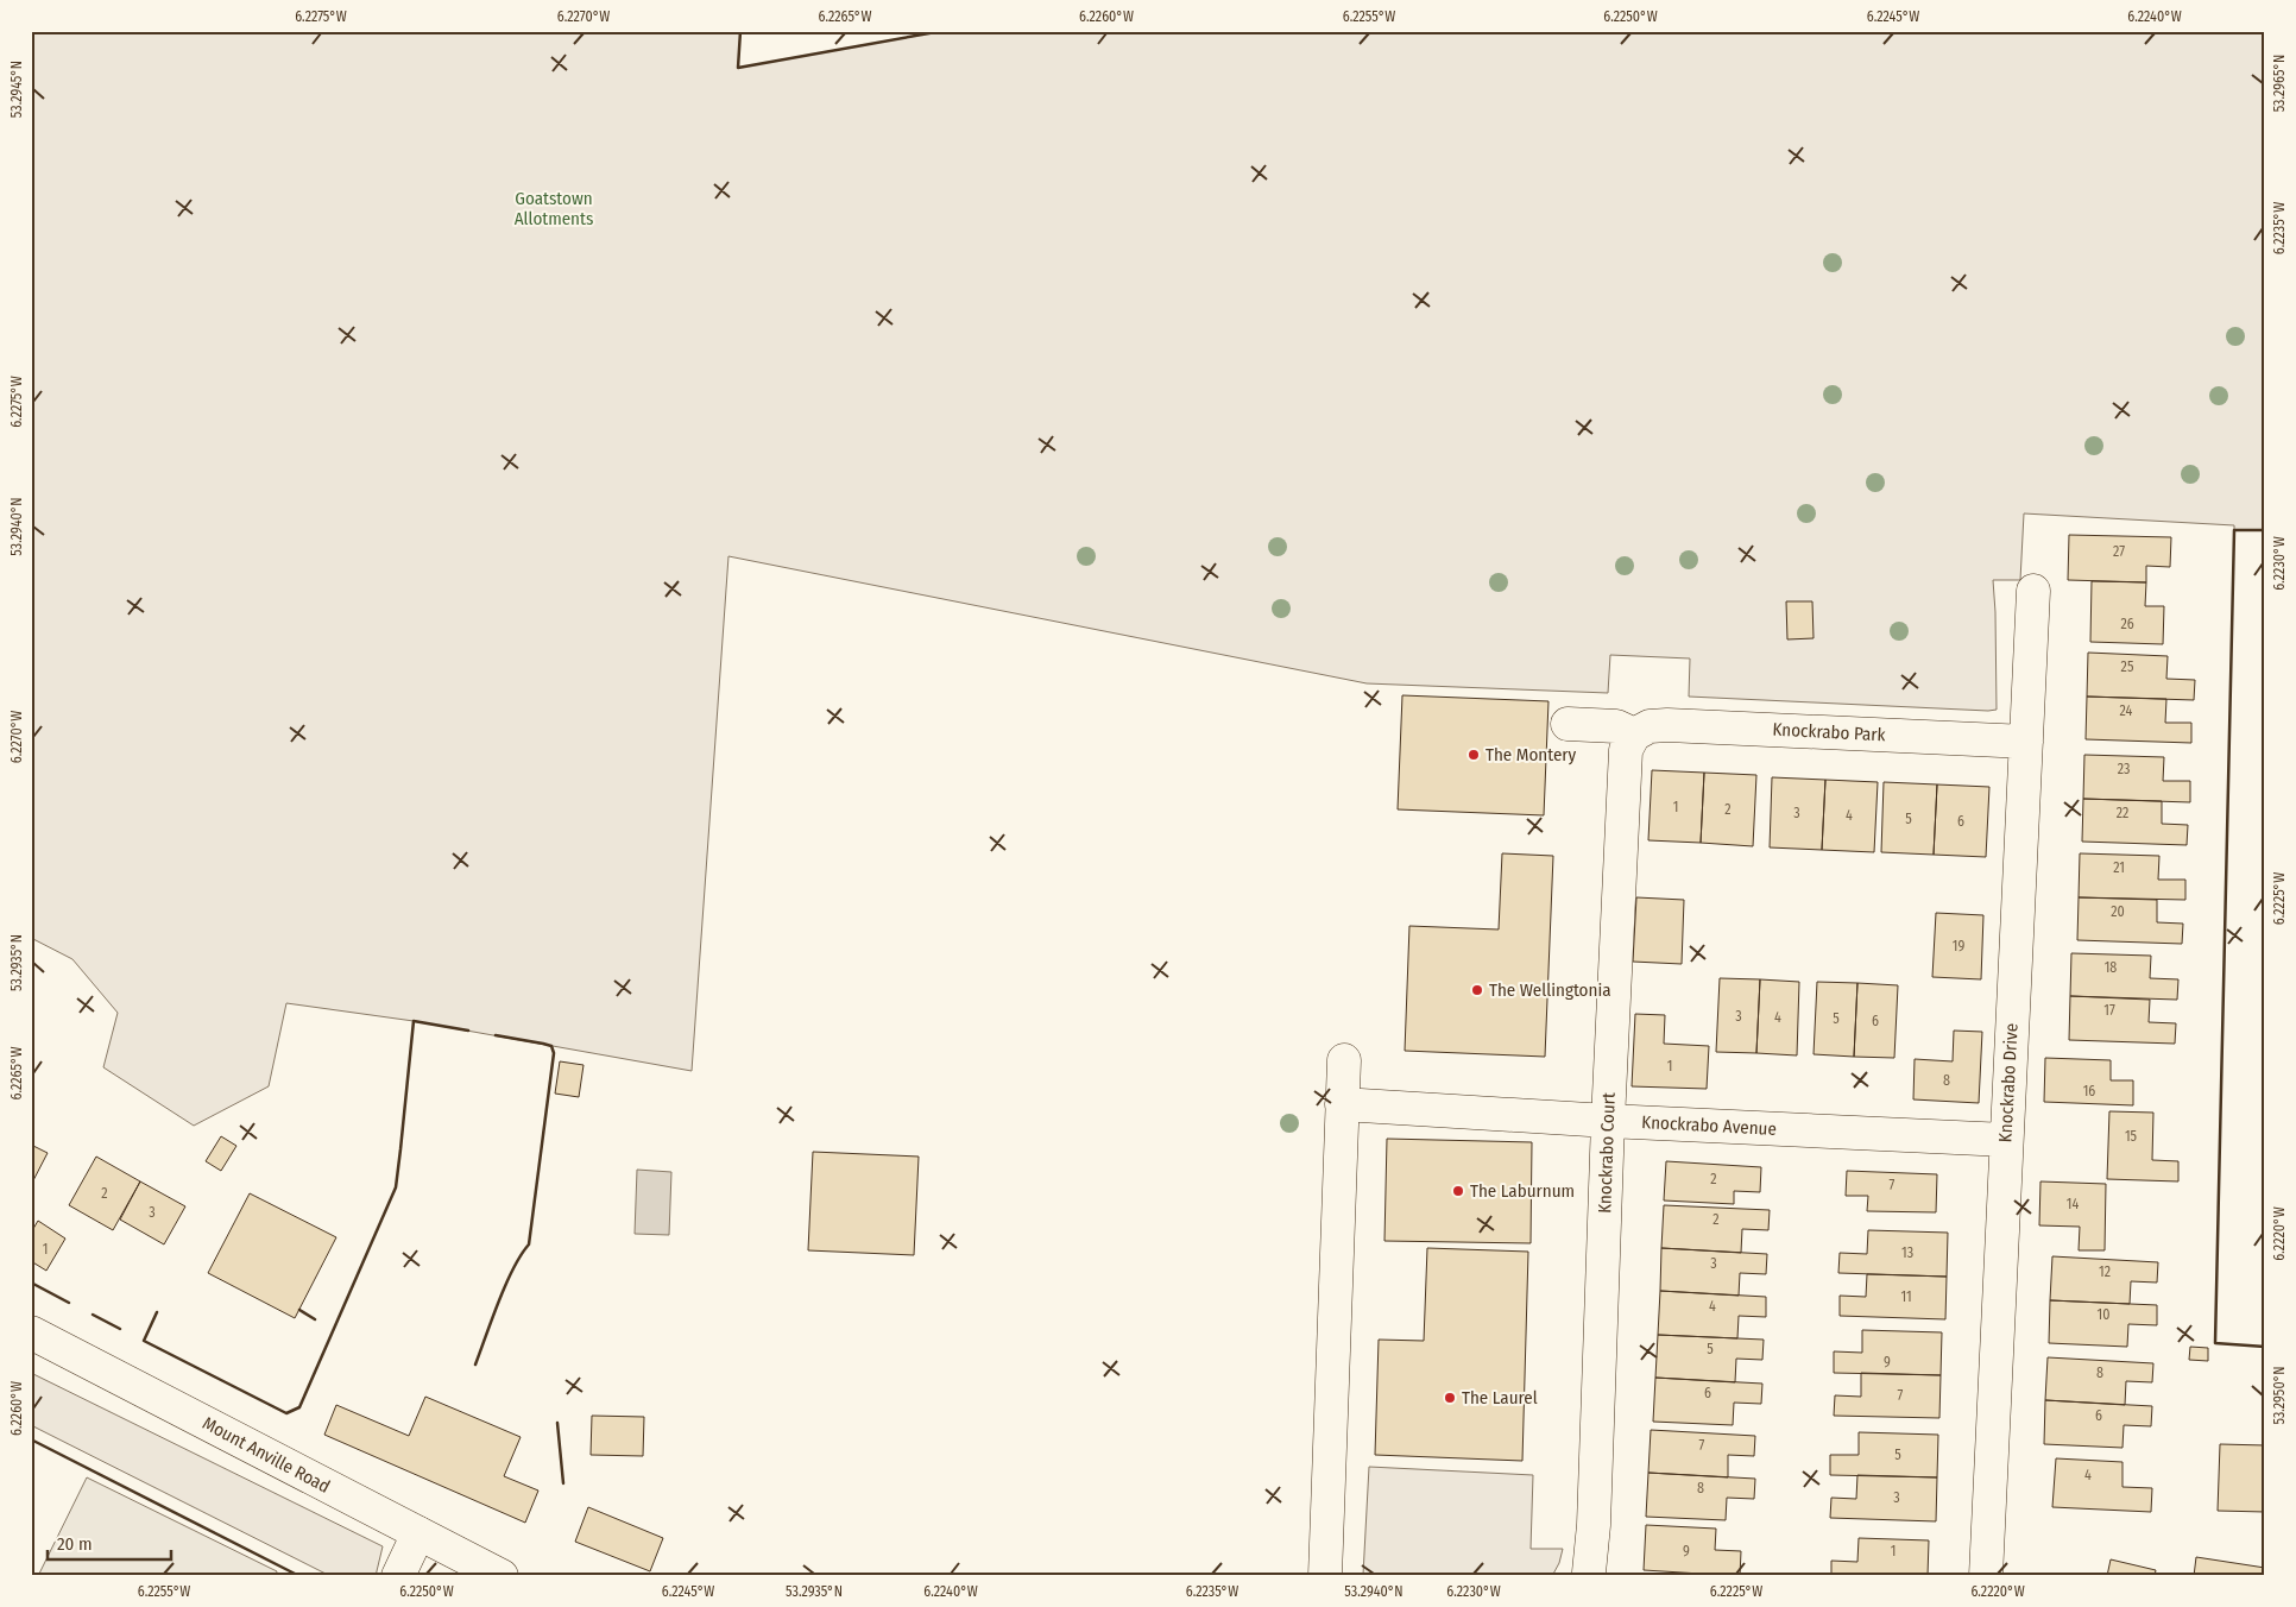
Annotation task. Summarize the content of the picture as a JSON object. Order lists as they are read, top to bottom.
{
  "streets": {
    "street": [
      "Knockrabo Park",
      "Knockrabo Drive",
      "Knockrabo Avenue",
      "Knockrabo Court",
      "Mount Anville Road"
    ]
  },
  "crossings": [
    ["Knockrabo Park", "Knockrabo Drive"],
    ["Knockrabo Park", "Knockrabo Court"],
    ["Knockrabo Drive", "Knockrabo Avenue"],
    ["Knockrabo Avenue", "Knockrabo Court"]
  ],
  "parks": ["Goatstown Allotments"],
  "places": [
    "The Montery",
    "The Wellingtonia",
    "The Laburnum",
    "The Laurel"
  ],
  "house_numbers": [
    "27",
    "26",
    "25",
    "24",
    "23",
    "1",
    "2",
    "3",
    "22",
    "4",
    "5",
    "6",
    "21",
    "20",
    "19",
    "18",
    "17",
    "3",
    "4",
    "5",
    "6",
    "1",
    "8",
    "16",
    "15",
    "2",
    "7",
    "2",
    "14",
    "3",
    "2",
    "1",
    "13",
    "3",
    "12",
    "11",
    "4",
    "10",
    "5",
    "9",
    "8",
    "6",
    "7",
    "6",
    "7",
    "5",
    "4",
    "8",
    "3",
    "9",
    "1"
  ],
  "scale_bar": "20 m",
  "coordinates": [
    "6.2275°W",
    "6.2270°W",
    "6.2265°W",
    "6.2260°W",
    "6.2255°W",
    "6.2250°W",
    "6.2245°W",
    "6.2240°W",
    "53.2965°N",
    "53.2945°N",
    "6.2235°W",
    "53.2940°N",
    "6.2230°W",
    "6.2225°W",
    "53.2935°N",
    "6.2220°W",
    "53.2950°N"
  ]
}
